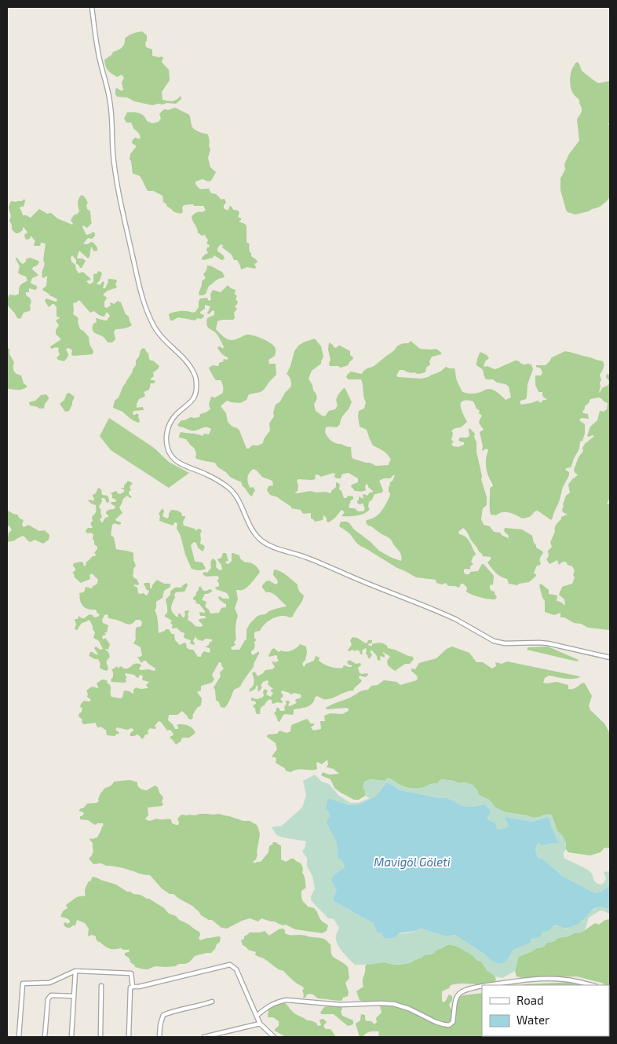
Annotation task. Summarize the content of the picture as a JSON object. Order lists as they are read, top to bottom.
{
  "water": ["Mavigöl Göleti"],
  "legend": ["Road", "Water"]
}
